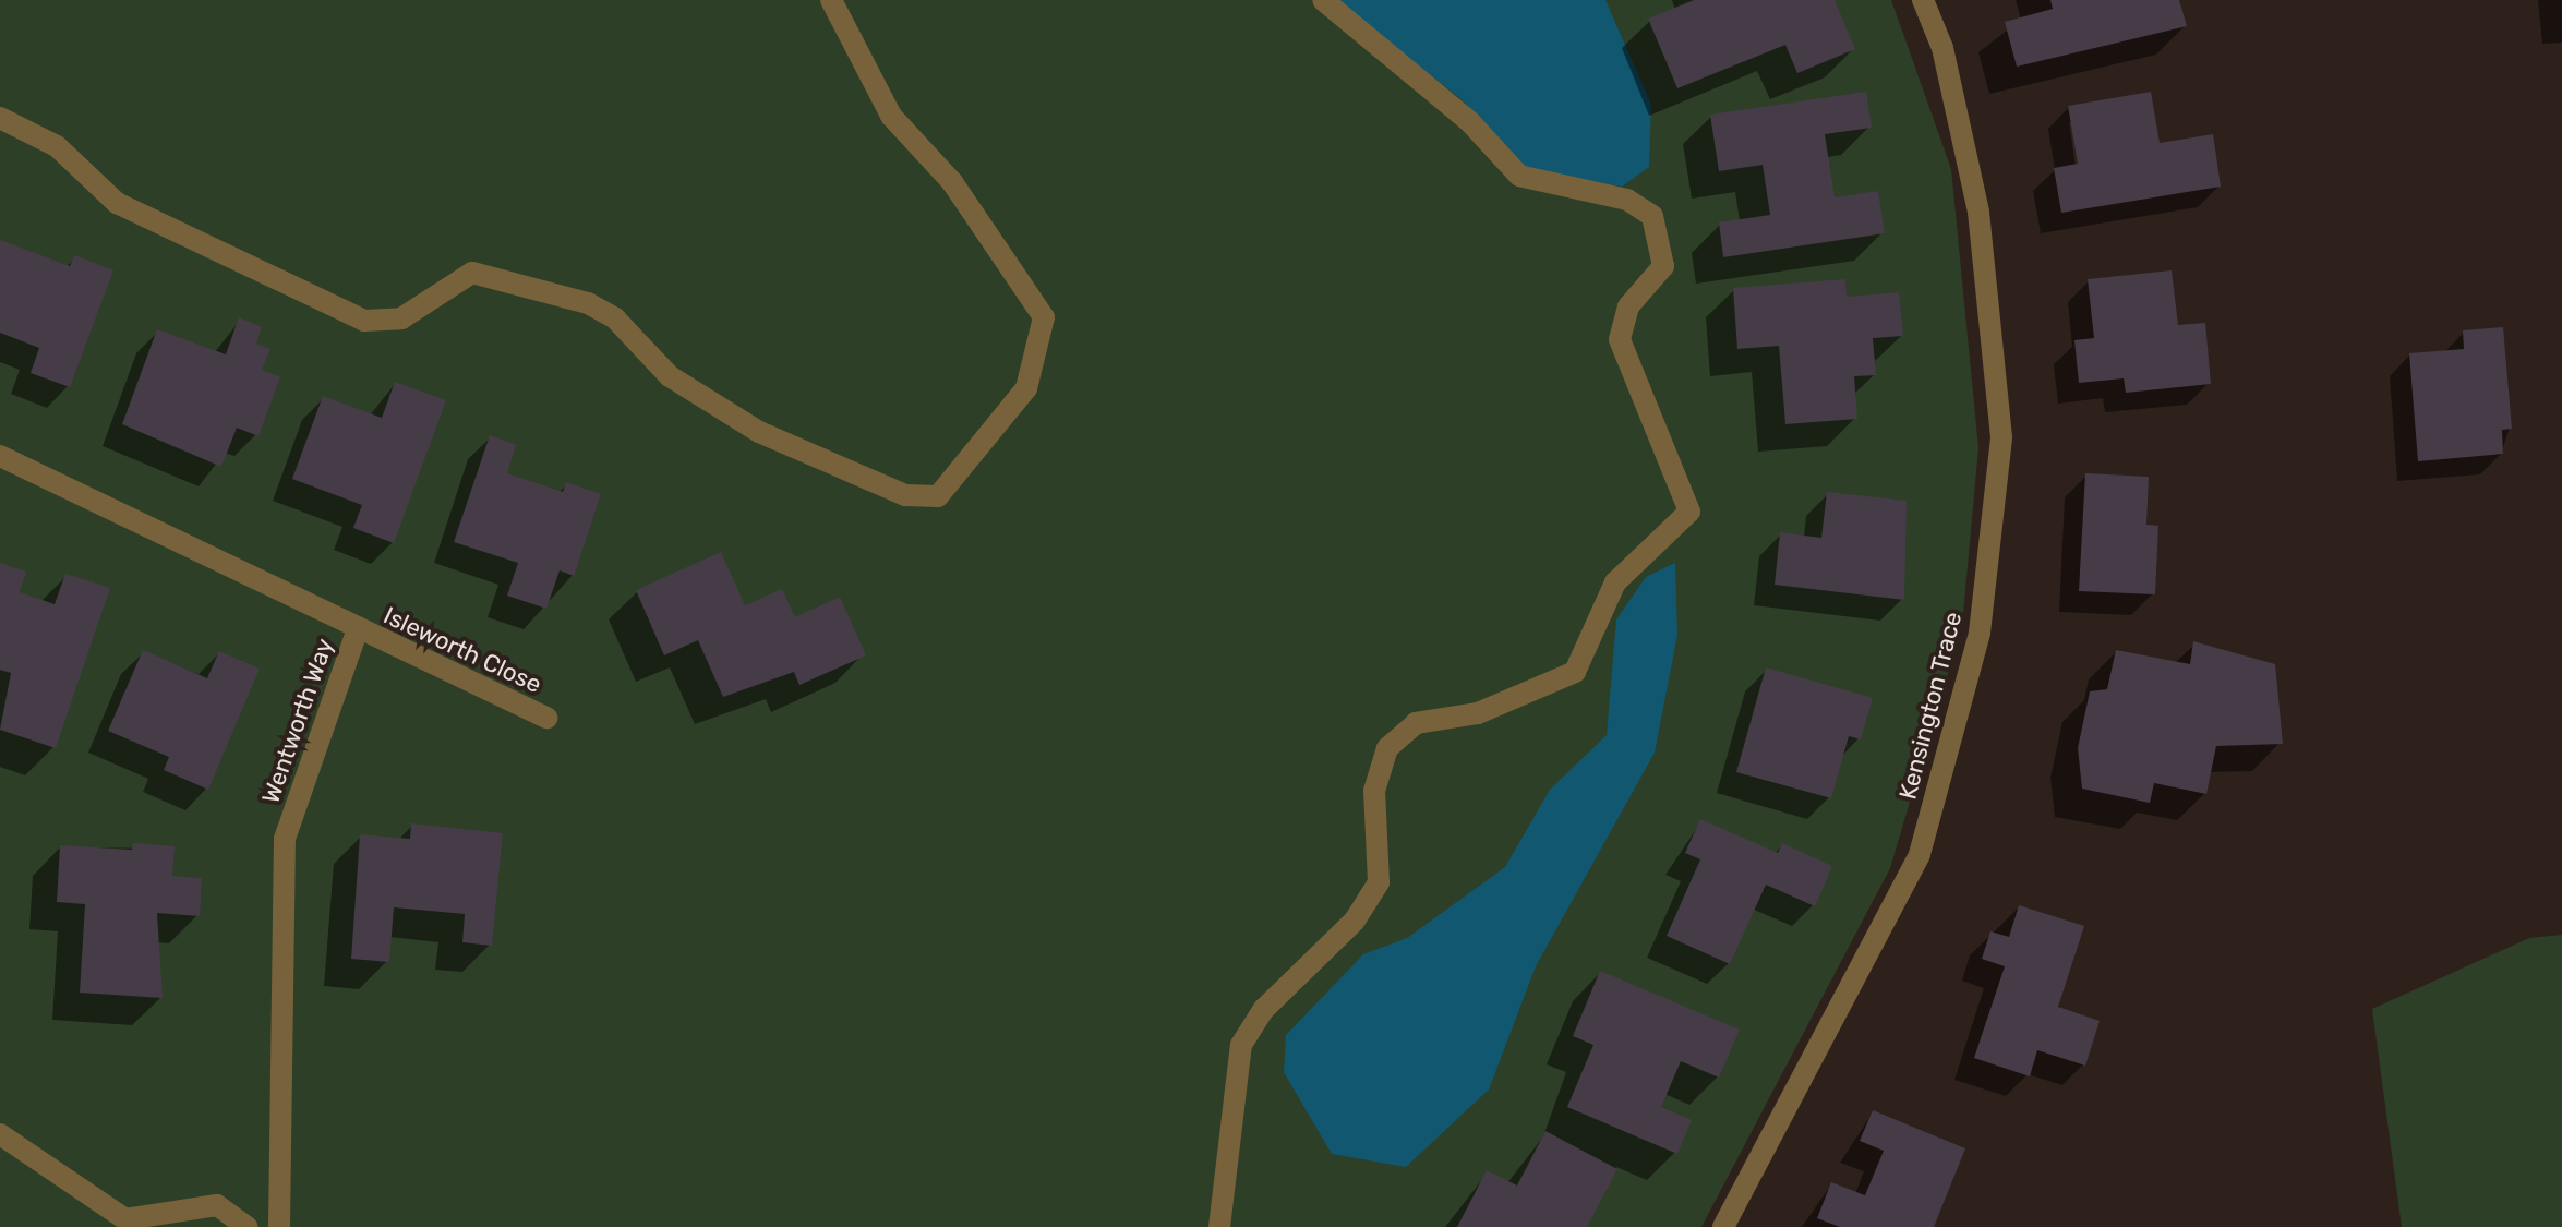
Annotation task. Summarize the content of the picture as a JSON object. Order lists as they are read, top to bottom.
{
  "streets": {
    "street": ["Isleworth Close", "Kensington Trace", "Wentworth Way"]
  },
  "crossings": [
    ["Isleworth Close", "Wentworth Way"]
  ]
}
